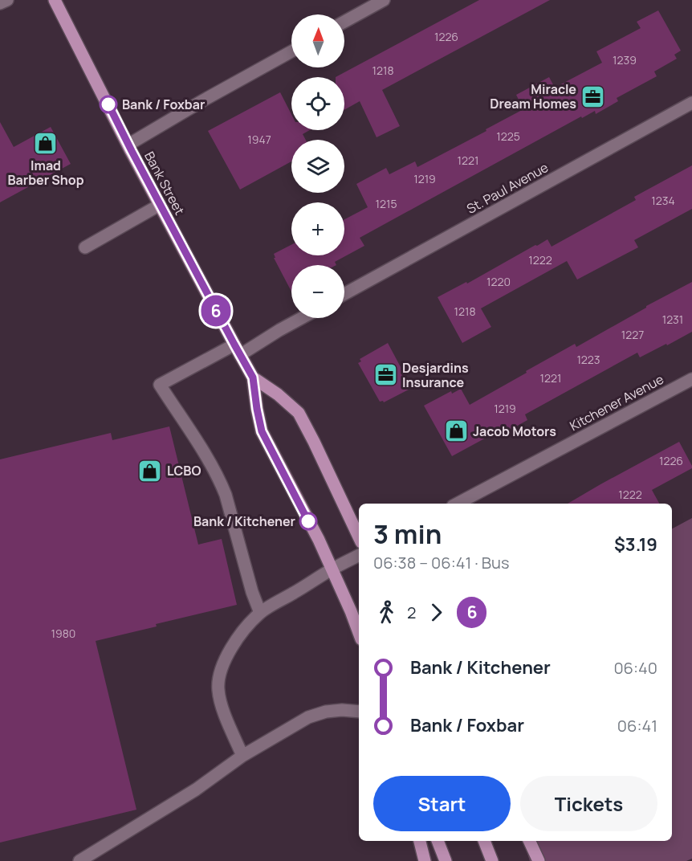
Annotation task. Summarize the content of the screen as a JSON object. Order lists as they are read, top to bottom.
{
  "streets": {
    "main road": ["Bank Street"],
    "street": ["St. Paul Avenue", "Kitchener Avenue"]
  },
  "places": {
    "office": ["Miracle Dream Homes", "Desjardins Insurance"],
    "other": ["Bank / Foxbar", "Bank / Kitchener"],
    "shop": ["Imad Barber Shop", "Jacob Motors", "LCBO"]
  },
  "lines": ["bus line 6"],
  "house_numbers": [
    "1226",
    "1239",
    "1218",
    "1225",
    "1947",
    "1221",
    "1219",
    "1234",
    "1215",
    "1222",
    "1220",
    "1218",
    "1231",
    "1227",
    "1223",
    "1221",
    "1219",
    "1226",
    "1222",
    "1980"
  ],
  "north": "top",
  "page": {
    "on_map": "6",
    "map_buttons": ["+", "−"],
    "heading": ["3 min", "06:38 – 06:41 · Bus", "$3.19"],
    "legs": ["2", "6"],
    "list": [
      {
        "name": "Bank / Kitchener",
        "value": "06:40"
      },
      {
        "name": "Bank / Foxbar",
        "value": "06:41"
      }
    ],
    "buttons": ["Start", "Tickets"]
  }
}
